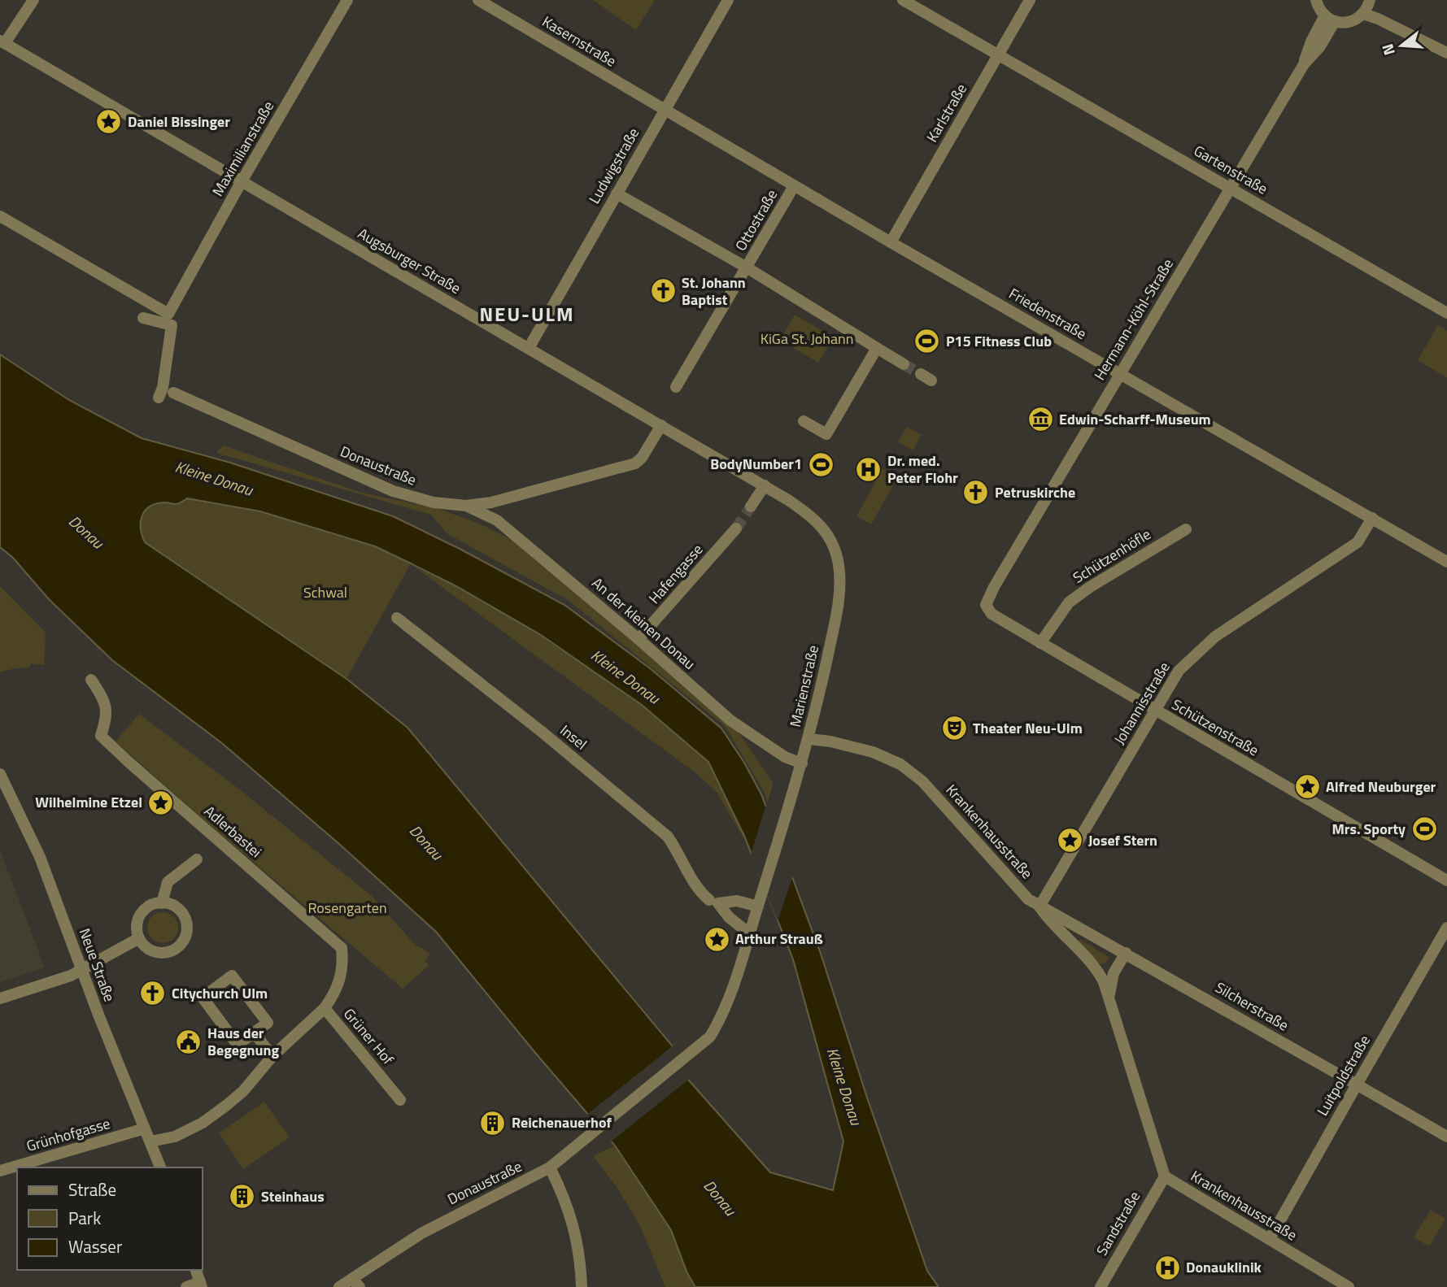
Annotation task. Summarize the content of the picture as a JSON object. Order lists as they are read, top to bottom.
{
  "streets": {
    "street": [
      "Kasernstraße",
      "Karlstraße",
      "Maximilianstraße",
      "Ludwigstraße",
      "Gartenstraße",
      "Ottostraße",
      "Augsburger Straße",
      "Friedenstraße",
      "Hermann-Köhl-Straße",
      "Donaustraße",
      "Schützenhöfle",
      "Hafengasse",
      "An der kleinen Donau",
      "Marienstraße",
      "Johannisstraße",
      "Schützenstraße",
      "Insel",
      "Adlerbastei",
      "Krankenhausstraße",
      "Neue Straße",
      "Silcherstraße",
      "Grüner Hof",
      "Luitpoldstraße",
      "Grünhofgasse",
      "Sandstraße"
    ]
  },
  "crossings": [
    ["Kasernstraße", "Ludwigstraße"],
    ["Kasernstraße", "Friedenstraße"],
    ["Karlstraße", "Gartenstraße"],
    ["Karlstraße", "Friedenstraße"],
    ["Maximilianstraße", "Augsburger Straße"],
    ["Ludwigstraße", "Augsburger Straße"],
    ["Ludwigstraße", "Friedenstraße"],
    ["Gartenstraße", "Hermann-Köhl-Straße"],
    ["Ottostraße", "Friedenstraße"],
    ["Augsburger Straße", "Donaustraße"],
    ["Augsburger Straße", "Marienstraße"],
    ["Friedenstraße", "Hermann-Köhl-Straße"],
    ["Friedenstraße", "Johannisstraße"],
    ["Hermann-Köhl-Straße", "Schützenstraße"],
    ["Donaustraße", "An der kleinen Donau"],
    ["Donaustraße", "Marienstraße"],
    ["Schützenhöfle", "Schützenstraße"],
    ["Hafengasse", "An der kleinen Donau"],
    ["An der kleinen Donau", "Marienstraße"],
    ["Marienstraße", "Krankenhausstraße"],
    ["Johannisstraße", "Schützenstraße"],
    ["Johannisstraße", "Krankenhausstraße"],
    ["Johannisstraße", "Silcherstraße"],
    ["Adlerbastei", "Grüner Hof"],
    ["Krankenhausstraße", "Silcherstraße"],
    ["Krankenhausstraße", "Luitpoldstraße"],
    ["Krankenhausstraße", "Sandstraße"],
    ["Neue Straße", "Grüner Hof"],
    ["Neue Straße", "Grünhofgasse"],
    ["Silcherstraße", "Luitpoldstraße"]
  ],
  "districts": ["NEU-ULM"],
  "water": ["Kleine Donau", "Donau"],
  "parks": ["KiGa St. Johann", "Schwal", "Rosengarten"],
  "places": {
    "place": [
      "Daniel Bissinger",
      "Alfred Neuburger",
      "Wilhelmine Etzel",
      "Josef Stern",
      "Arthur Strauß"
    ],
    "church": ["St. Johann Baptist", "Petruskirche", "Citychurch Ulm"],
    "sports": ["P15 Fitness Club", "BodyNumber1", "Mrs. Sporty"],
    "museum": ["Edwin-Scharff-Museum"],
    "hospital": ["Dr. med. Peter Flohr", "Donauklinik"],
    "theatre": ["Theater Neu-Ulm"],
    "public building": ["Haus der Begegnung"],
    "building": ["Reichenauerhof", "Steinhaus"]
  },
  "legend": ["Straße", "Park", "Wasser"],
  "north": "left"
}
